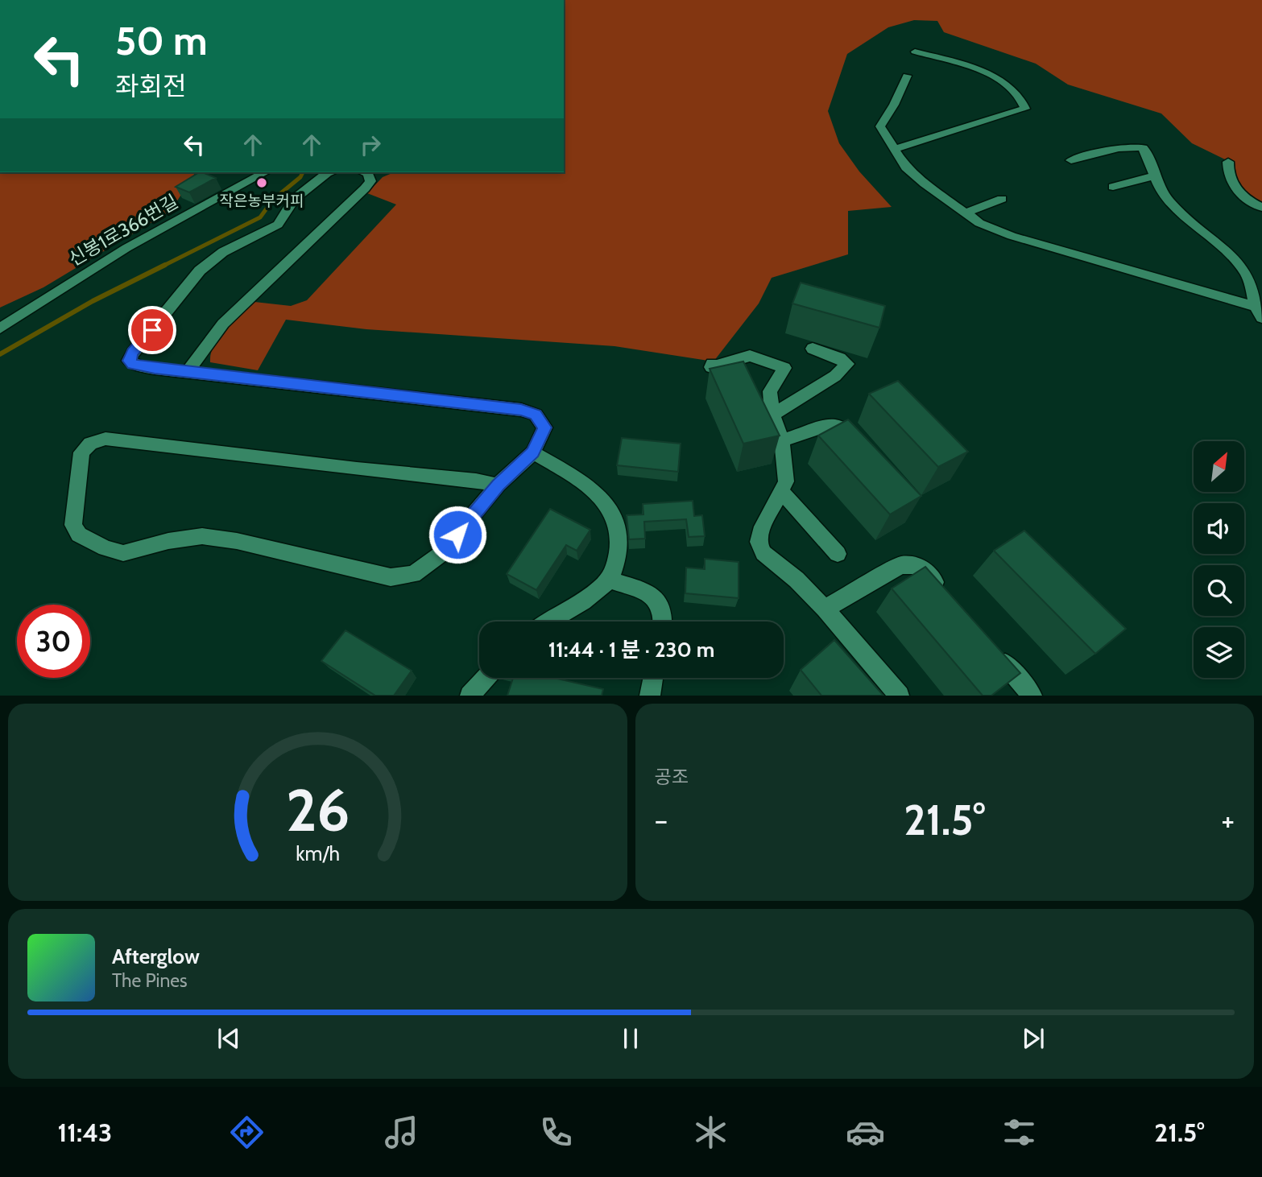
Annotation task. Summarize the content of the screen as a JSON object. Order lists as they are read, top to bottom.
{
  "streets": {
    "street": ["신봉1로366번길"]
  },
  "places": ["작은농부커피"],
  "north": "top right",
  "page": {
    "turn": ["50 m", "좌회전"],
    "limit": "30",
    "trip": "11:44 · 1 분 · 230 m",
    "tile": "공조",
    "heat": ["−", "21.5°", "+"],
    "song": ["Afterglow", "The Pines"],
    "tabs": ["11:43", "21.5°"],
    "gauge": ["26", "km/h"]
  }
}
